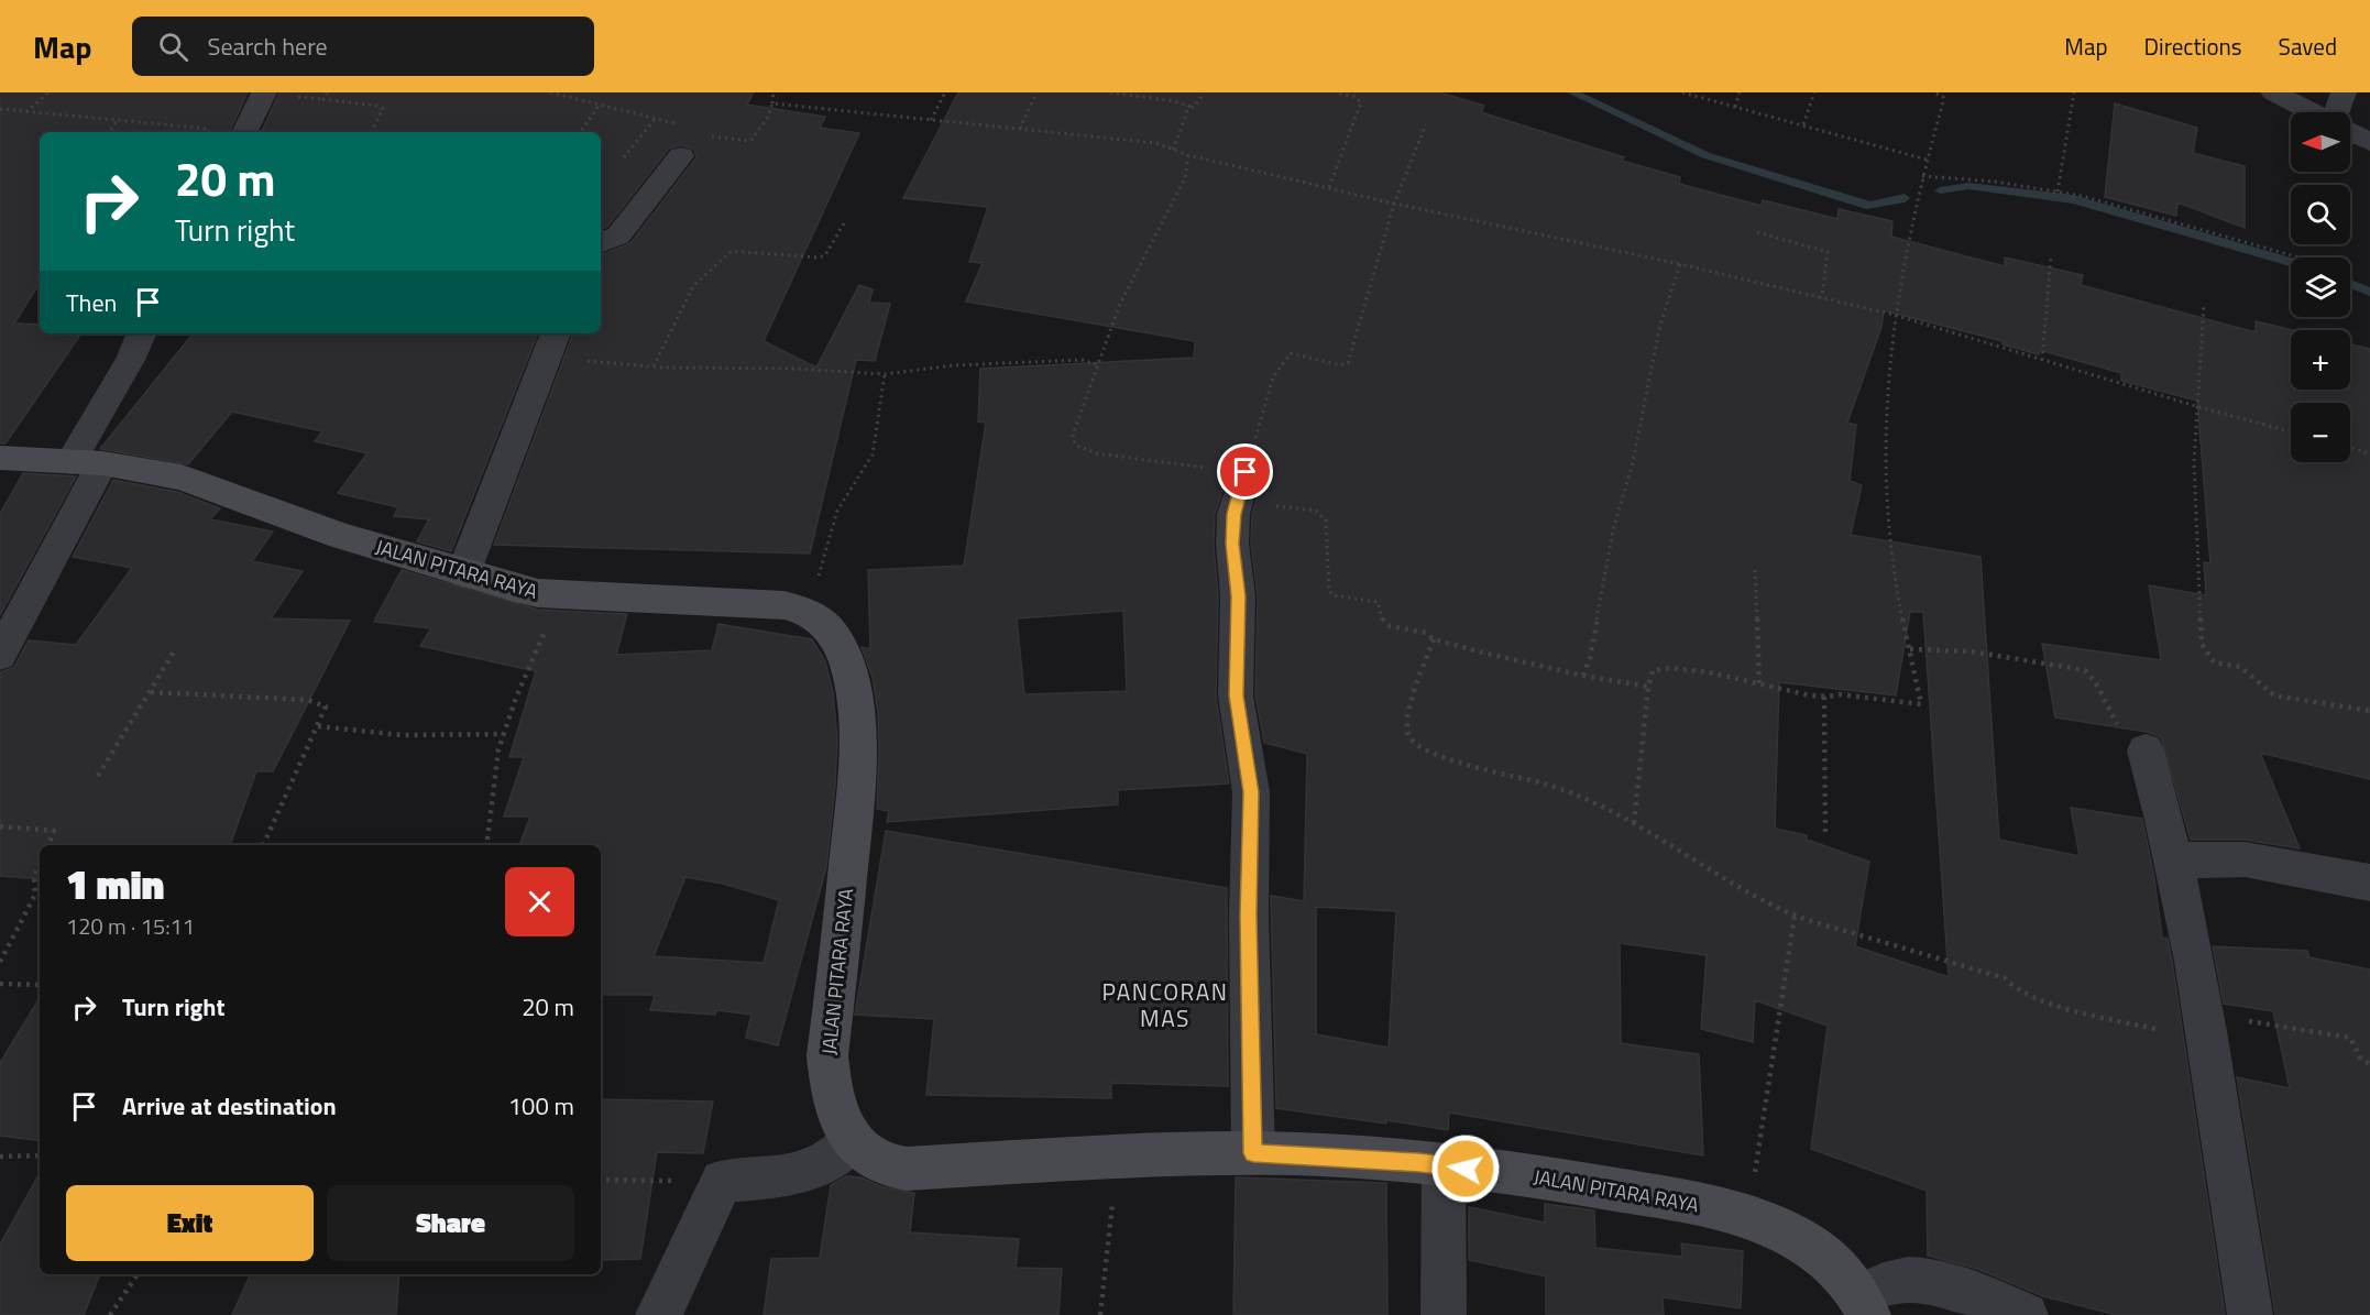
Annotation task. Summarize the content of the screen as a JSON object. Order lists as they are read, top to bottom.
{
  "streets": {
    "main road": ["JALAN PITARA RAYA"]
  },
  "districts": ["PANCORAN MAS"],
  "north": "left",
  "page": {
    "header": "Map",
    "search": "Search here",
    "nav": ["Map", "Directions", "Saved"],
    "map_buttons": ["+", "−"],
    "turn": ["20 m", "Turn right"],
    "then": "Then",
    "heading": ["1 min", "120 m · 15:11"],
    "list": [
      {
        "name": "Turn right",
        "value": "20 m"
      },
      {
        "name": "Arrive at destination",
        "value": "100 m"
      }
    ],
    "buttons": ["Exit", "Share"]
  }
}
